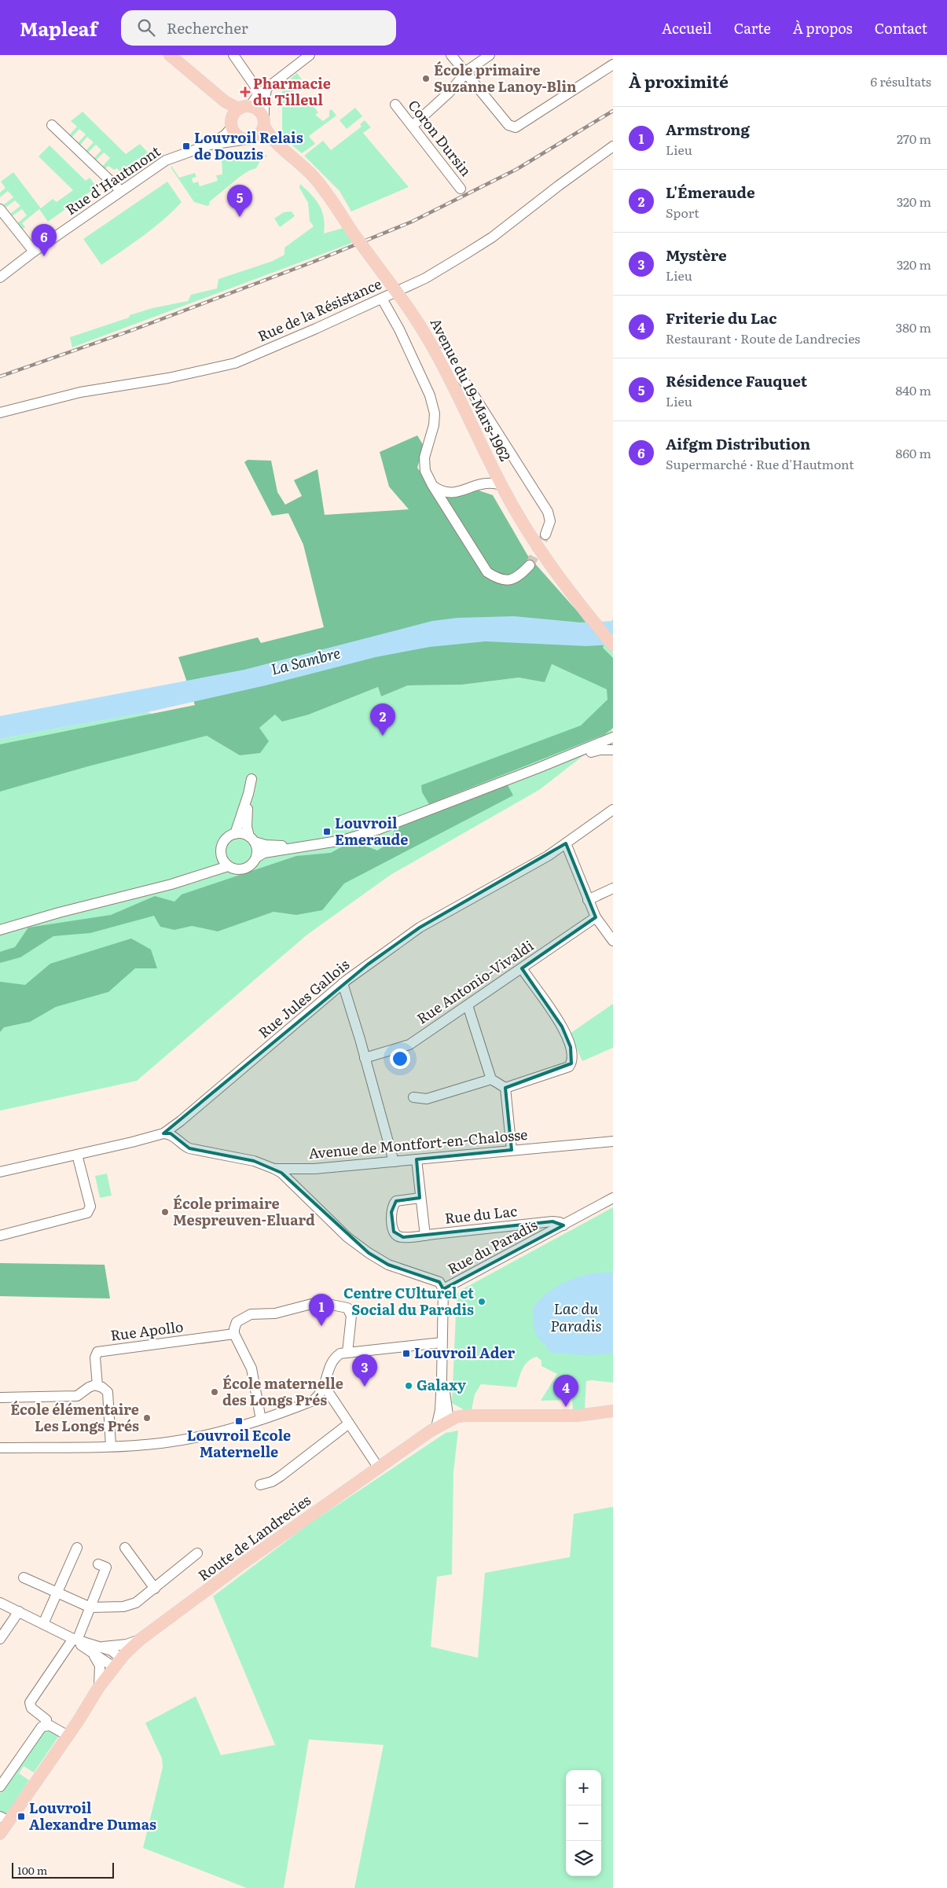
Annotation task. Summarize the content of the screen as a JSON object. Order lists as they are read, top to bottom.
{
  "streets": {
    "main road": ["Avenue du 19-Mars-1962", "Route de Landrecies"],
    "street": [
      "Coron Dursin",
      "Rue d'Hautmont",
      "Rue de la Résistance",
      "Rue Antonio-Vivaldi",
      "Rue Jules Gallois",
      "Avenue de Montfort-en-Chalosse",
      "Rue du Lac",
      "Rue du Paradis",
      "Rue Apollo"
    ]
  },
  "crossings": [
    ["Rue Jules Gallois", "Avenue de Montfort-en-Chalosse"],
    ["Rue du Lac", "Rue du Paradis"],
    ["Rue du Paradis", "Route de Landrecies"]
  ],
  "water": ["La Sambre", "Lac du Paradis"],
  "places": {
    "other": [
      "École primaire Suzanne Lanoy-Blin",
      "École primaire Mespreuven-Eluard",
      "Centre CUlturel et Social du Paradis",
      "Galaxy",
      "École maternelle des Longs Prés",
      "École élémentaire Les Longs Prés"
    ],
    "health": ["Pharmacie du Tilleul"],
    "transit": [
      "Louvroil Relais de Douzis",
      "Louvroil Emeraude",
      "Louvroil Ader",
      "Louvroil Ecole Maternelle",
      "Louvroil Alexandre Dumas"
    ]
  },
  "scale_bar": "100 m",
  "page": {
    "header": "Mapleaf",
    "search": "Rechercher",
    "nav": [
      "Accueil",
      "Carte",
      "À propos",
      "Contact"
    ],
    "heading": ["À proximité", "6 résultats"],
    "list": [
      {
        "mark": "1",
        "name": "Armstrong",
        "note": "Lieu",
        "value": "270 m"
      },
      {
        "mark": "2",
        "name": "L'Émeraude",
        "note": "Sport",
        "value": "320 m"
      },
      {
        "mark": "3",
        "name": "Mystère",
        "note": "Lieu",
        "value": "320 m"
      },
      {
        "mark": "4",
        "name": "Friterie du Lac",
        "note": "Restaurant · Route de Landrecies",
        "value": "380 m"
      },
      {
        "mark": "5",
        "name": "Résidence Fauquet",
        "note": "Lieu",
        "value": "840 m"
      },
      {
        "mark": "6",
        "name": "Aifgm Distribution",
        "note": "Supermarché · Rue d'Hautmont",
        "value": "860 m"
      }
    ],
    "pins": [
      "5",
      "6",
      "2",
      "1",
      "3",
      "4"
    ],
    "map_buttons": ["+", "−"],
    "scale": "100 m"
  }
}
